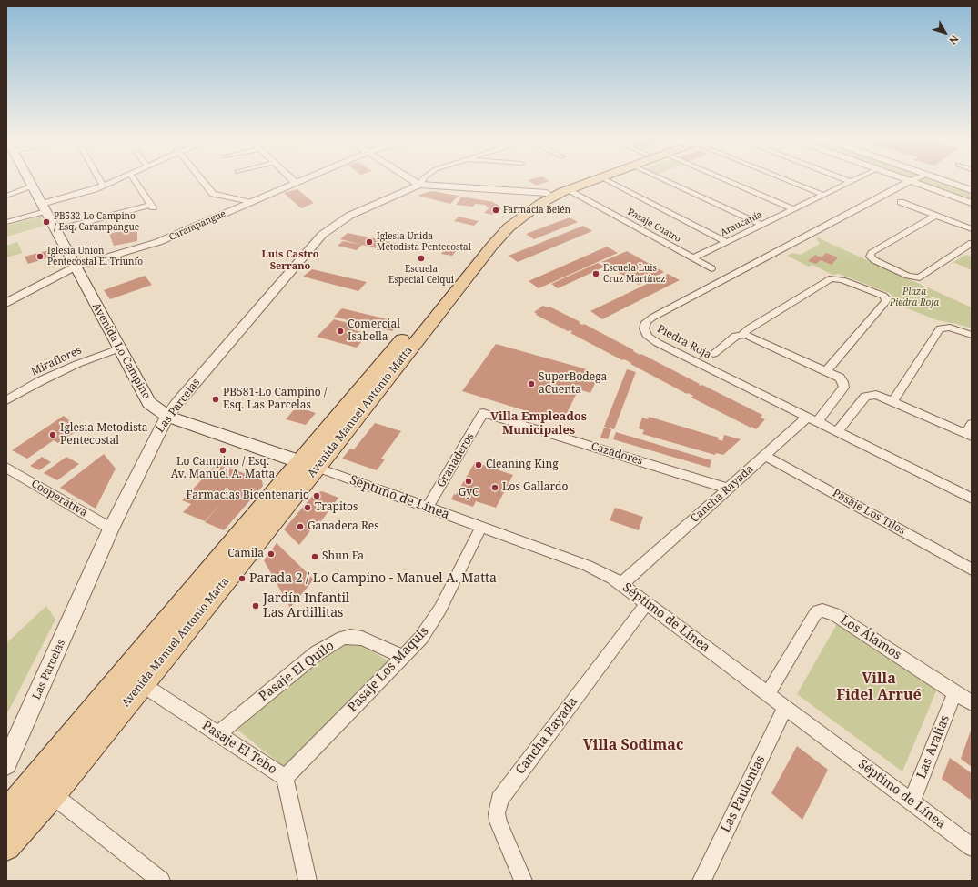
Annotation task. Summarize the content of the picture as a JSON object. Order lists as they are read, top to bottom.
{
  "streets": {
    "main road": ["Avenida Lo Campino", "Avenida Manuel Antonio Matta"],
    "street": [
      "Araucanía",
      "Carampangue",
      "Pasaje Cuatro",
      "Piedra Roja",
      "Miraflores",
      "Las Parcelas",
      "Cazadores",
      "Granaderos",
      "Cancha Rayada",
      "Séptimo de Línea",
      "Cooperativa",
      "Pasaje Los Tilos",
      "Los Álamos",
      "Pasaje Los Maquis",
      "Pasaje El Quilo",
      "Las Aralias",
      "Pasaje El Tebo",
      "Las Paulonias"
    ]
  },
  "crossings": [
    ["Araucanía", "Pasaje Cuatro"],
    ["Carampangue", "Avenida Lo Campino"],
    ["Pasaje Cuatro", "Avenida Manuel Antonio Matta"],
    ["Piedra Roja", "Cancha Rayada"],
    ["Avenida Lo Campino", "Miraflores"],
    ["Avenida Lo Campino", "Las Parcelas"],
    ["Avenida Lo Campino", "Avenida Manuel Antonio Matta"],
    ["Avenida Lo Campino", "Séptimo de Línea"],
    ["Las Parcelas", "Cooperativa"],
    ["Avenida Manuel Antonio Matta", "Séptimo de Línea"],
    ["Avenida Manuel Antonio Matta", "Pasaje El Tebo"],
    ["Cazadores", "Granaderos"],
    ["Cazadores", "Cancha Rayada"],
    ["Granaderos", "Séptimo de Línea"],
    ["Cancha Rayada", "Séptimo de Línea"],
    ["Cancha Rayada", "Pasaje Los Tilos"],
    ["Séptimo de Línea", "Los Álamos"],
    ["Séptimo de Línea", "Pasaje Los Maquis"],
    ["Séptimo de Línea", "Las Aralias"],
    ["Séptimo de Línea", "Las Paulonias"],
    ["Los Álamos", "Las Aralias"],
    ["Pasaje Los Maquis", "Pasaje El Quilo"],
    ["Pasaje Los Maquis", "Pasaje El Tebo"],
    ["Pasaje El Quilo", "Pasaje El Tebo"]
  ],
  "districts": [
    "Luis Castro Serrano",
    "Villa Empleados Municipales",
    "Villa Fidel Arrué",
    "Villa Sodimac"
  ],
  "parks": ["Plaza Piedra Roja"],
  "places": [
    "Farmacia Belén",
    "PB532-Lo Campino / Esq. Carampangue",
    "Iglesia Unida Metodista Pentecostal",
    "Iglesia Unión Pentecostal El Triunfo",
    "Escuela Especial Celqui",
    "Escuela Luis Cruz Martínez",
    "Comercial Isabella",
    "SuperBodega aCuenta",
    "PB581-Lo Campino / Esq. Las Parcelas",
    "Iglesia Metodista Pentecostal",
    "Lo Campino / Esq. Av. Manuel A. Matta",
    "Cleaning King",
    "GyC",
    "Los Gallardo",
    "Farmacias Bicentenario",
    "Trapitos",
    "Ganadera Res",
    "Camila",
    "Shun Fa",
    "Parada 2 / Lo Campino - Manuel A. Matta",
    "Jardín Infantil Las Ardillitas"
  ],
  "north": "bottom right"
}
